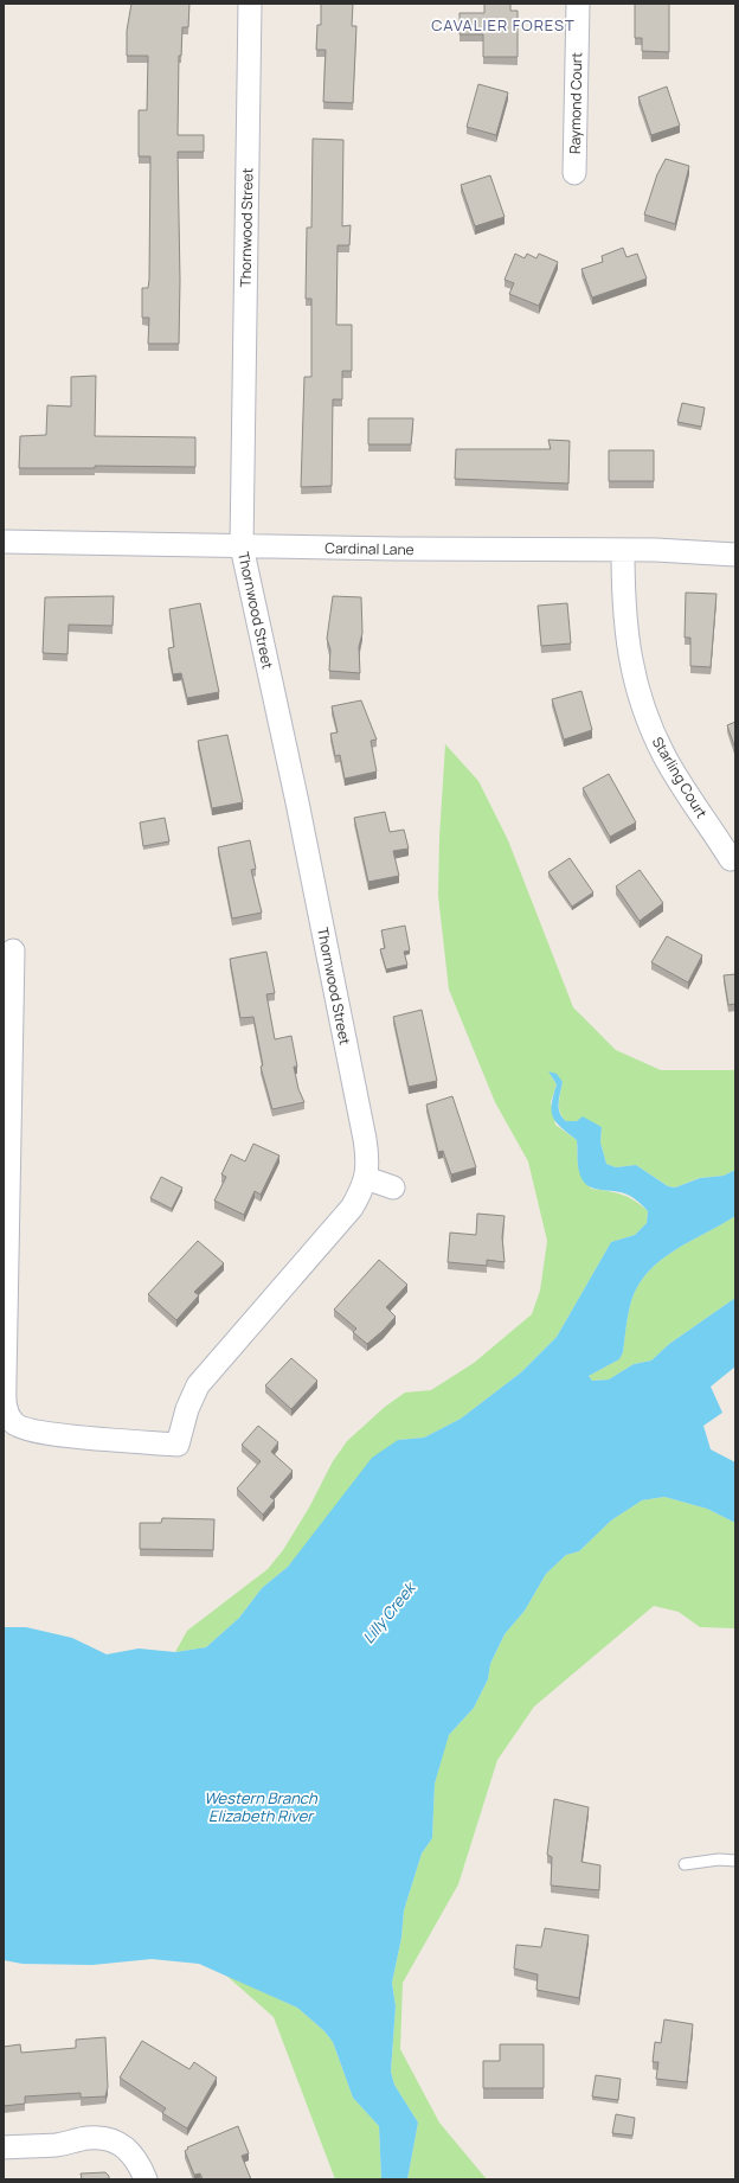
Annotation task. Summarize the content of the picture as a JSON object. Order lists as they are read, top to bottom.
{
  "streets": {
    "street": [
      "Raymond Court",
      "Thornwood Street",
      "Cardinal Lane",
      "Starling Court"
    ]
  },
  "crossings": [
    ["Thornwood Street", "Cardinal Lane"],
    ["Cardinal Lane", "Starling Court"]
  ],
  "districts": ["CAVALIER FOREST"],
  "water": ["Lilly Creek", "Western Branch Elizabeth River"]
}
